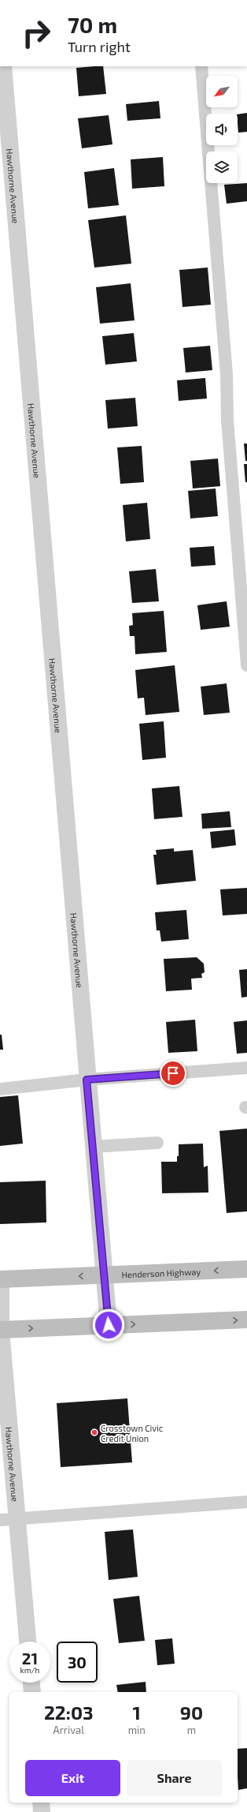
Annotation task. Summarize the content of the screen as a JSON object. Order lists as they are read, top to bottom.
{
  "streets": {
    "main road": ["Henderson Highway"],
    "street": ["Hawthorne Avenue"]
  },
  "crossings": [
    ["Hawthorne Avenue", "Henderson Highway"]
  ],
  "places": ["Crosstown Civic Credit Union"],
  "north": "bottom left",
  "page": {
    "turn": ["70 m", "Turn right"],
    "speed": "21 km/h",
    "limit": "30",
    "eta": [
      "22:03",
      "Arrival",
      "1",
      "min",
      "90",
      "m"
    ],
    "buttons": ["Exit", "Share"]
  }
}
